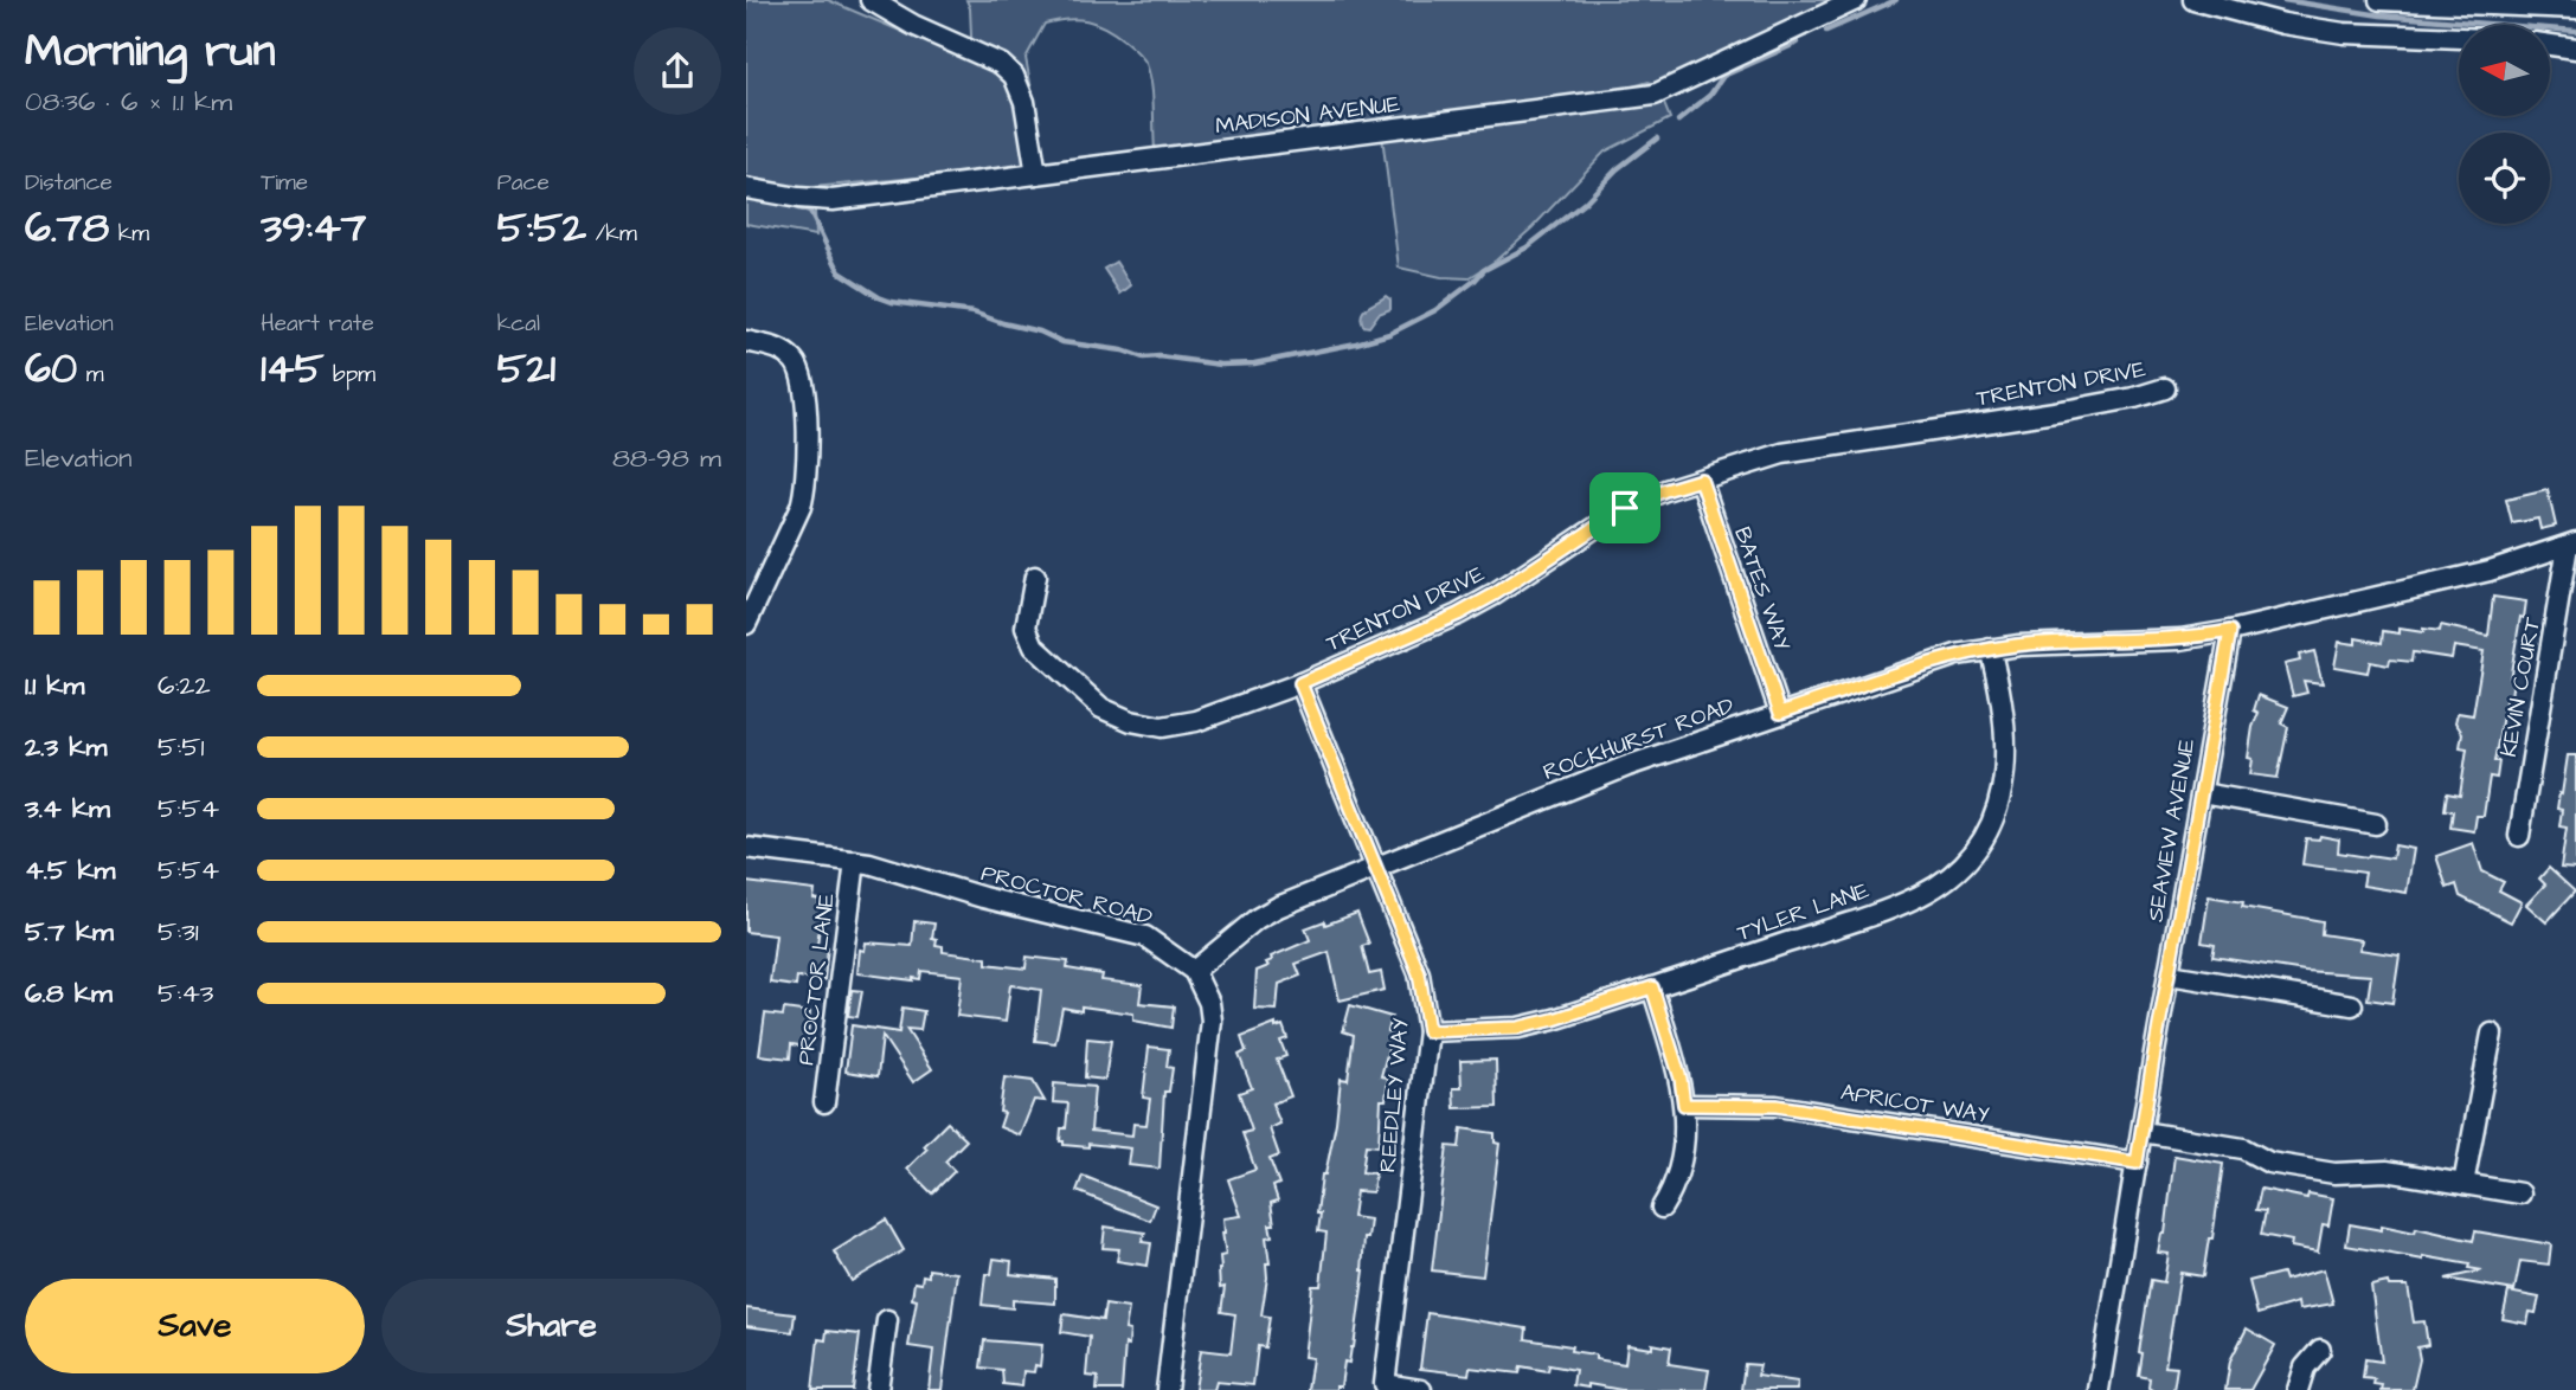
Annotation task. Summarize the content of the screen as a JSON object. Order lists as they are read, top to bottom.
{
  "streets": {
    "street": [
      "MADISON AVENUE",
      "TRENTON DRIVE",
      "BATES WAY",
      "KEVIN COURT",
      "ROCKHURST ROAD",
      "SEAVIEW AVENUE",
      "PROCTOR ROAD",
      "TYLER LANE",
      "PROCTOR LANE",
      "REEDLEY WAY",
      "APRICOT WAY"
    ]
  },
  "crossings": [
    ["TRENTON DRIVE", "BATES WAY"],
    ["TRENTON DRIVE", "REEDLEY WAY"],
    ["BATES WAY", "ROCKHURST ROAD"],
    ["ROCKHURST ROAD", "SEAVIEW AVENUE"],
    ["ROCKHURST ROAD", "PROCTOR ROAD"],
    ["ROCKHURST ROAD", "TYLER LANE"],
    ["ROCKHURST ROAD", "REEDLEY WAY"],
    ["SEAVIEW AVENUE", "APRICOT WAY"],
    ["PROCTOR ROAD", "PROCTOR LANE"],
    ["TYLER LANE", "REEDLEY WAY"]
  ],
  "north": "left",
  "page": {
    "heading": ["Morning run", "08:36 · 6 × 1.1 km"],
    "stats": [
      ["Distance", "6.78 km"],
      ["Time", "39:47"],
      ["Pace", "5:52 /km"],
      ["Elevation", "60 m"],
      ["Heart rate", "145 bpm"],
      ["kcal", "521"]
    ],
    "chart": ["Elevation", "88–98 m"],
    "list": [
      {
        "name": "1.1 km",
        "note": "6:22"
      },
      {
        "name": "2.3 km",
        "note": "5:51"
      },
      {
        "name": "3.4 km",
        "note": "5:54"
      },
      {
        "name": "4.5 km",
        "note": "5:54"
      },
      {
        "name": "5.7 km",
        "note": "5:31"
      },
      {
        "name": "6.8 km",
        "note": "5:43"
      }
    ],
    "buttons": ["Save", "Share"]
  }
}
